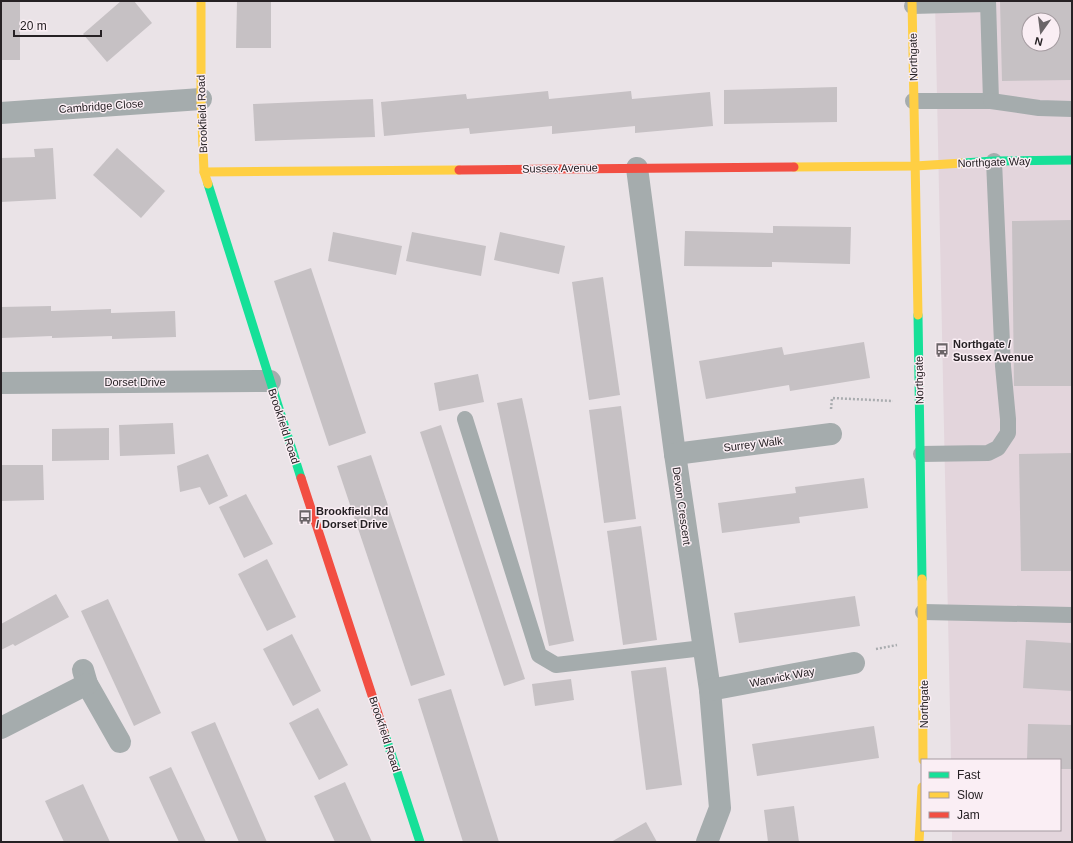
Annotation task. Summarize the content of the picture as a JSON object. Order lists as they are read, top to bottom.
{
  "streets": {
    "street": [
      "Northgate",
      "Cambridge Close",
      "Brookfield Road",
      "Northgate Way",
      "Sussex Avenue",
      "Dorset Drive",
      "Surrey Walk",
      "Devon Crescent",
      "Warwick Way"
    ]
  },
  "crossings": [
    ["Northgate", "Northgate Way"],
    ["Northgate", "Sussex Avenue"],
    ["Cambridge Close", "Brookfield Road"],
    ["Brookfield Road", "Sussex Avenue"],
    ["Brookfield Road", "Dorset Drive"],
    ["Northgate Way", "Sussex Avenue"],
    ["Sussex Avenue", "Devon Crescent"],
    ["Surrey Walk", "Devon Crescent"],
    ["Devon Crescent", "Warwick Way"]
  ],
  "places": {
    "bus stop": ["Northgate / Sussex Avenue", "Brookfield Rd / Dorset Drive"]
  },
  "legend": ["Fast", "Slow", "Jam"],
  "scale_bar": "20 m",
  "north": "bottom"
}
